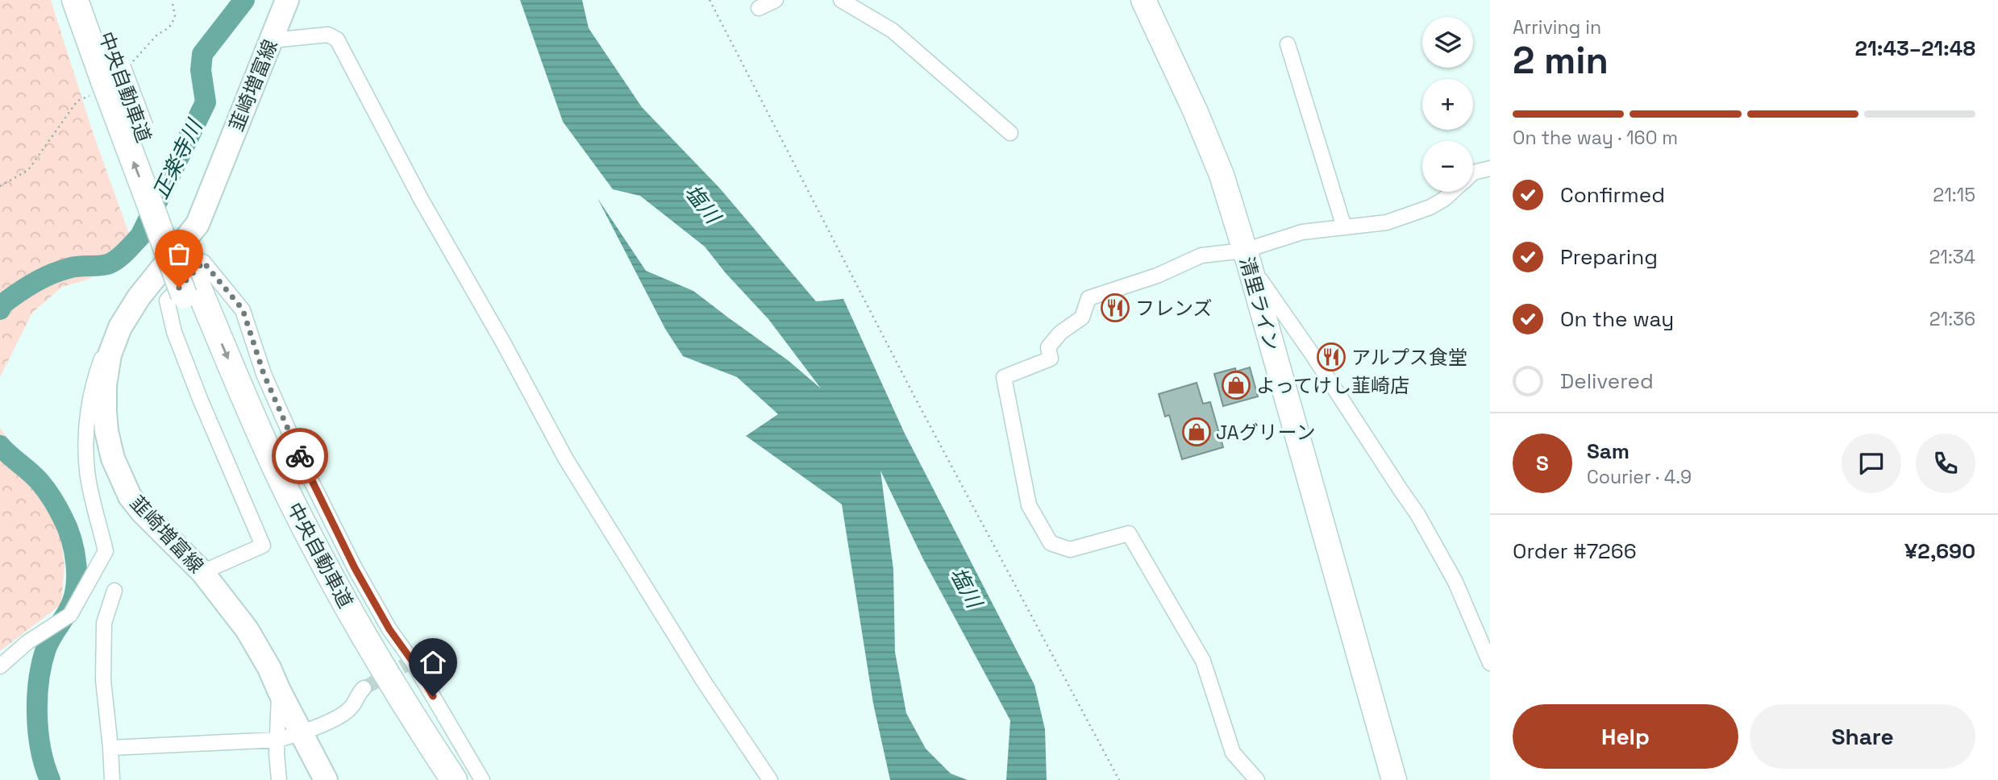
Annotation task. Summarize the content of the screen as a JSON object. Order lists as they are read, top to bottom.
{
  "streets": {
    "highway": ["中央自動車道", "清里ライン"],
    "main road": ["韮崎増富線"]
  },
  "water": ["正楽寺川", "塩川"],
  "places": {
    "restaurant": ["フレンズ", "アルプス食堂"],
    "shop": ["よってけし韮崎店", "JAグリーン"]
  },
  "page": {
    "heading": ["2 min", "Arriving in", "21:43–21:48"],
    "panel": [
      "Sam",
      "Courier · 4.9",
      "Order #7266",
      "¥2,690"
    ],
    "map_buttons": ["+", "−"],
    "bar": "On the way · 160 m",
    "list": [
      ["Confirmed", "21:15"],
      ["Preparing", "21:34"],
      ["On the way", "21:36"],
      "Delivered"
    ],
    "round": "S",
    "buttons": ["Help", "Share"]
  }
}
